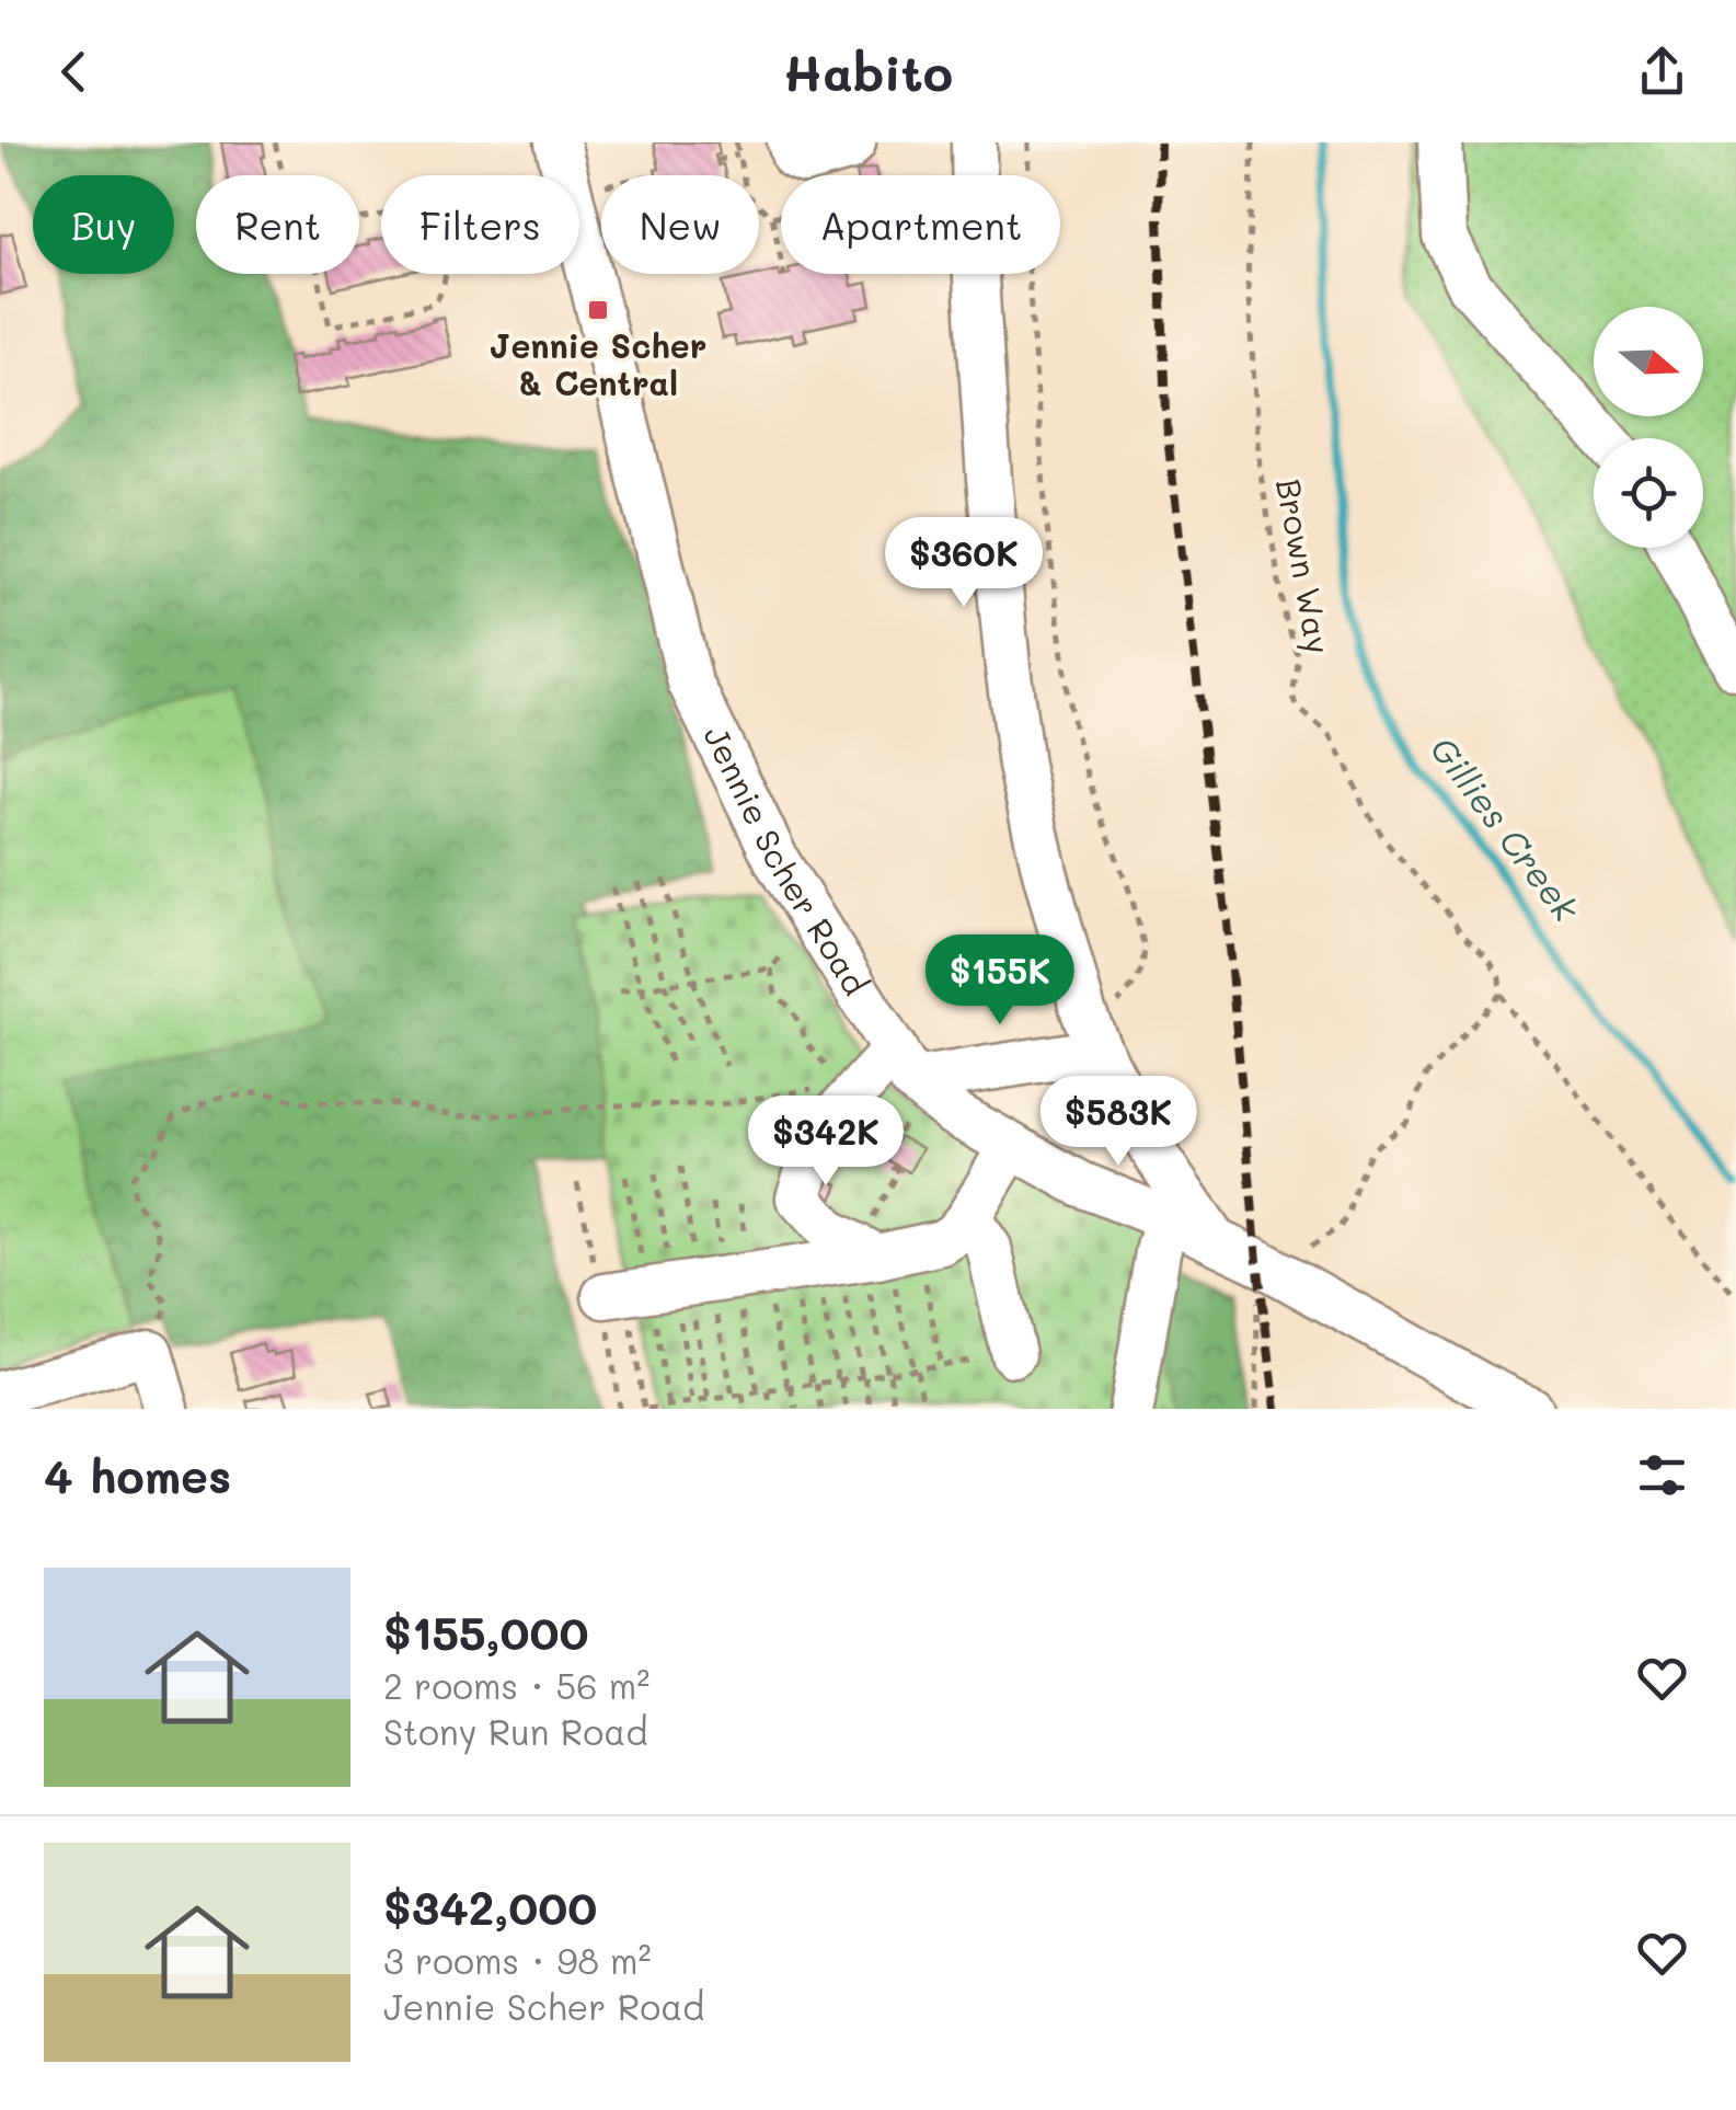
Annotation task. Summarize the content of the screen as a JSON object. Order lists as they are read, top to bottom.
{
  "streets": {
    "street": ["Jennie Scher Road"],
    "path": ["Brown Way"]
  },
  "water": ["Gillies Creek"],
  "places": {
    "transit": ["Jennie Scher & Central"]
  },
  "north": "right",
  "page": {
    "header": "Habito",
    "chip": [
      "Buy",
      "Rent",
      "Filters",
      "New",
      "Apartment"
    ],
    "price": [
      "$360K",
      "$155K",
      "$583K",
      "$342K"
    ],
    "heading": "4 homes",
    "list": [
      {
        "name": "$155,000",
        "note": "2 rooms · 56 m² · Stony Run Road"
      },
      {
        "name": "$342,000",
        "note": "3 rooms · 98 m² · Jennie Scher Road"
      }
    ]
  }
}
